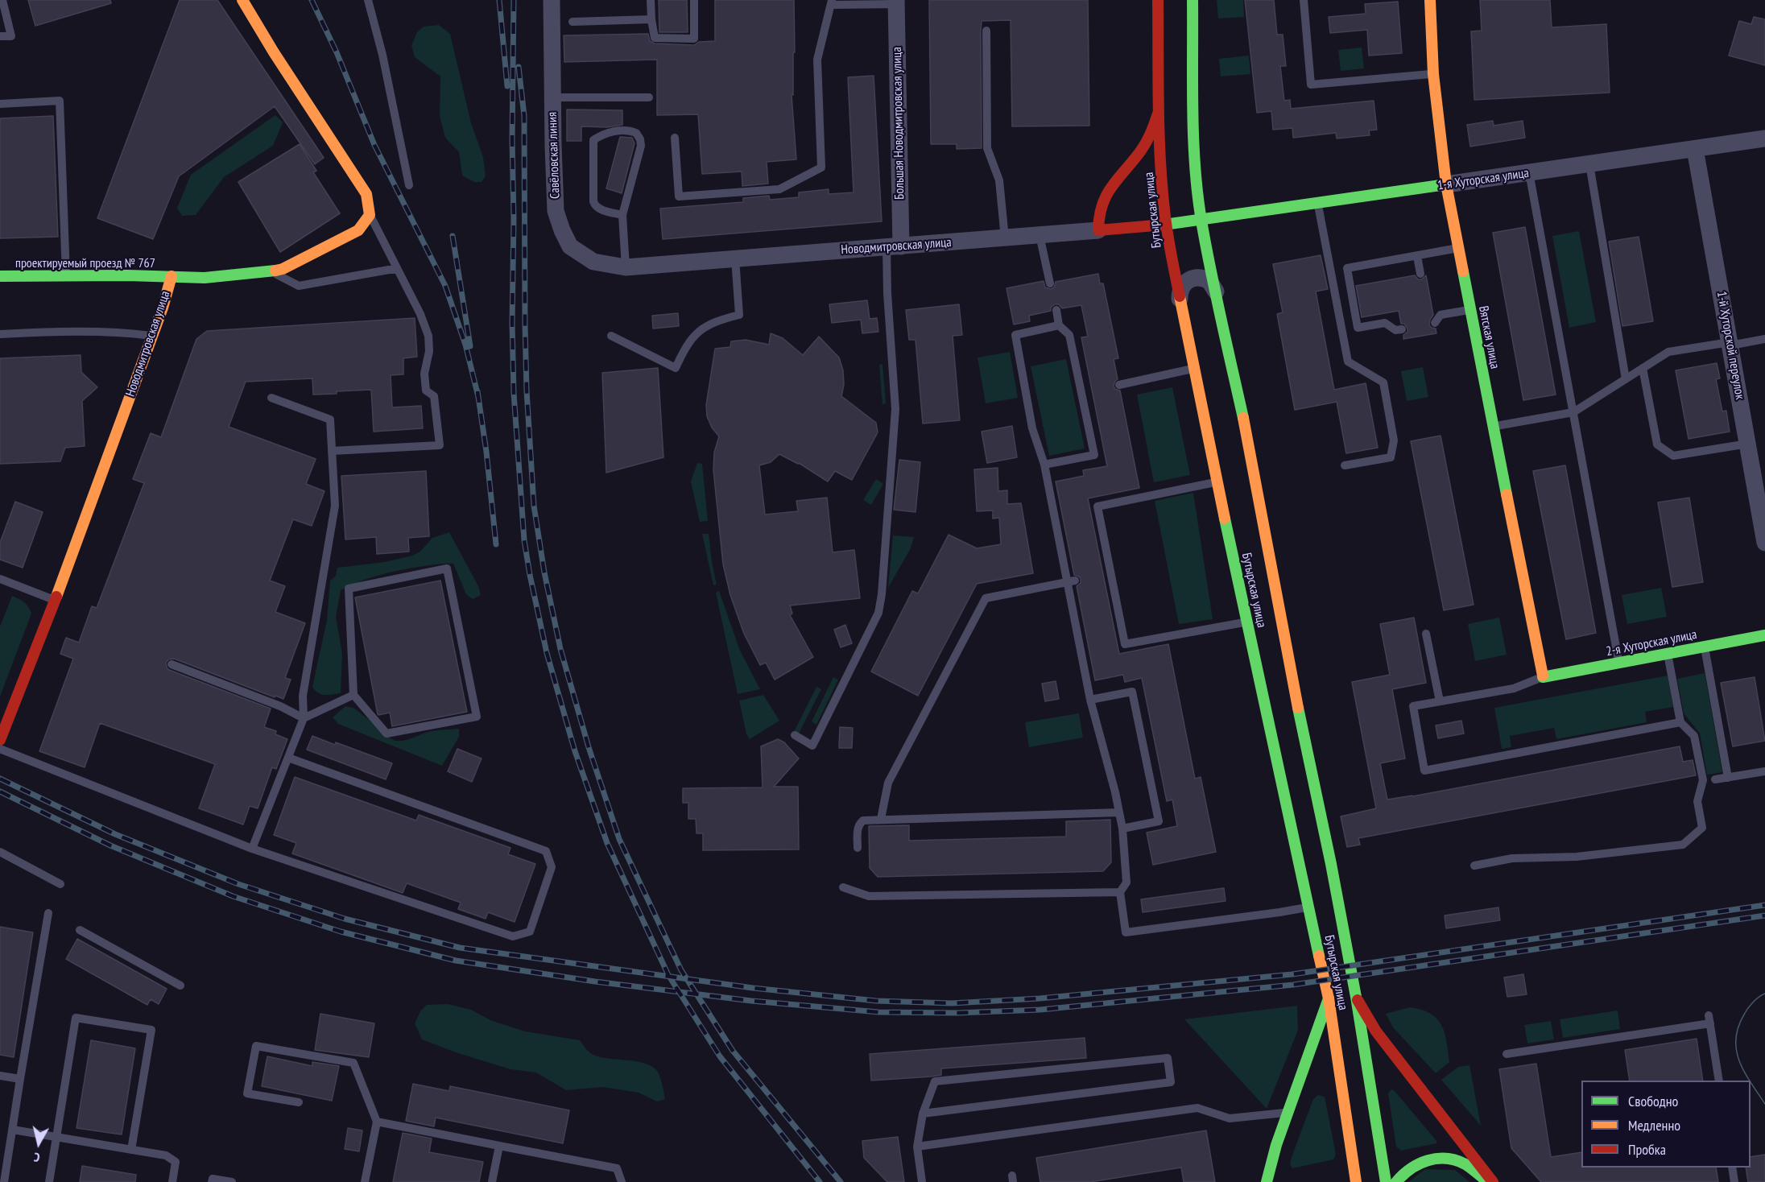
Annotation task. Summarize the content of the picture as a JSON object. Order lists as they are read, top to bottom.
{
  "streets": {
    "main road": [
      "1-я Хуторская улица",
      "Бутырская улица",
      "Новодмитровская улица",
      "проектируемый проезд № 767",
      "Вятская улица",
      "2-я Хуторская улица"
    ],
    "street": ["Большая Новодмитровская улица", "Савёловская линия", "1-й Хуторской переулок"]
  },
  "crossings": [
    ["Большая Новодмитровская улица", "Новодмитровская улица"],
    ["Савёловская линия", "Новодмитровская улица"],
    ["1-я Хуторская улица", "Бутырская улица"],
    ["1-я Хуторская улица", "Новодмитровская улица"],
    ["1-я Хуторская улица", "Вятская улица"],
    ["1-я Хуторская улица", "1-й Хуторской переулок"],
    ["Бутырская улица", "Новодмитровская улица"],
    ["Новодмитровская улица", "проектируемый проезд № 767"],
    ["Вятская улица", "2-я Хуторская улица"]
  ],
  "legend": ["Свободно", "Медленно", "Пробка"],
  "north": "bottom"
}
